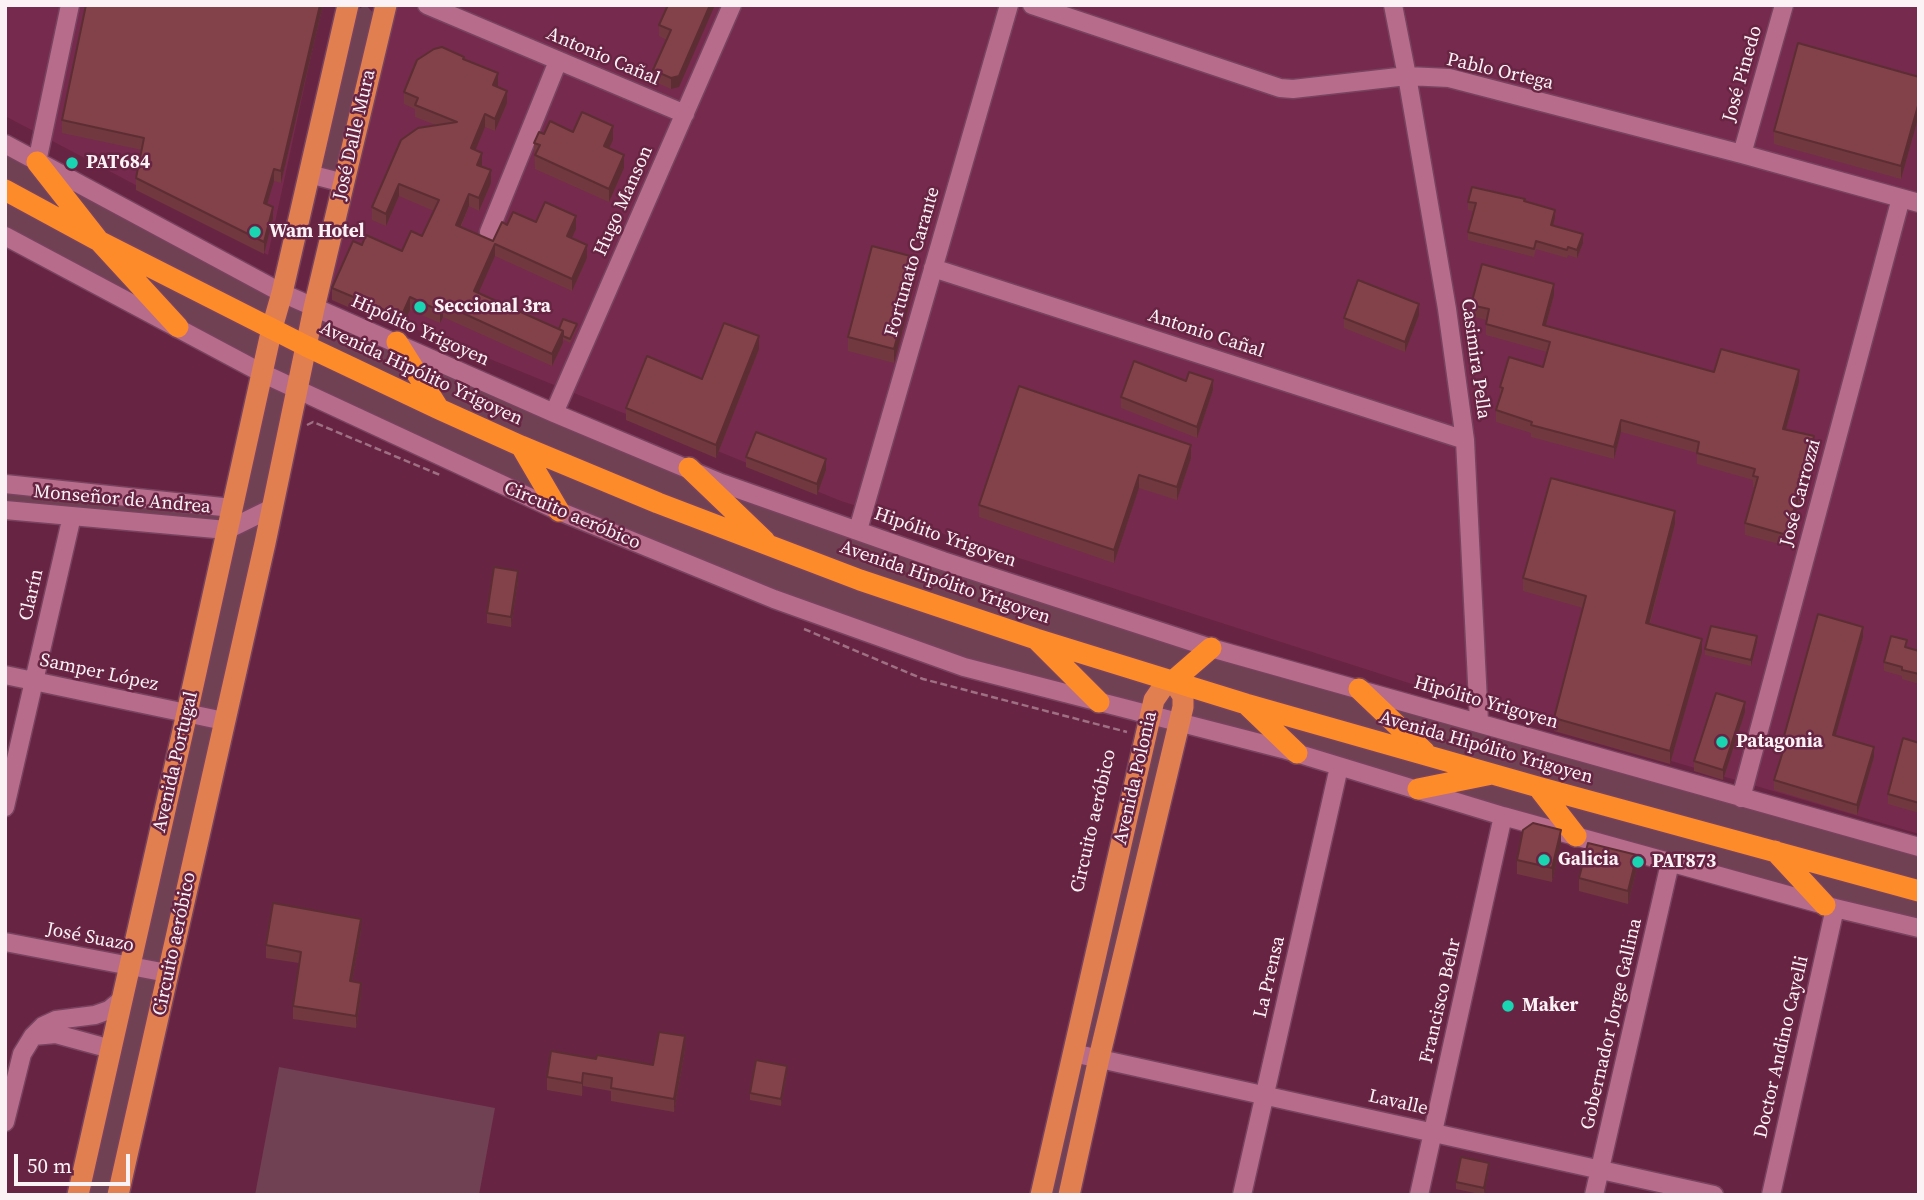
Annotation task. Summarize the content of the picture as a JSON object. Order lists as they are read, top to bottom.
{
  "streets": {
    "highway": ["Avenida Hipólito Yrigoyen"],
    "main road": ["José Dalle Mura", "Avenida Portugal", "Avenida Polonia"],
    "street": [
      "Antonio Cañal",
      "Pablo Ortega",
      "José Pinedo",
      "Hugo Manson",
      "Fortunato Carante",
      "Hipólito Yrigoyen",
      "Casimira Pella",
      "José Carrozzi",
      "Monseñor de Andrea",
      "Clarín",
      "Samper López",
      "José Suazo",
      "La Prensa",
      "Francisco Behr",
      "Gobernador Jorge Gallina",
      "Doctor Andino Cayelli",
      "Lavalle"
    ],
    "path": ["Circuito aeróbico"]
  },
  "crossings": [
    ["Antonio Cañal", "Hugo Manson"],
    ["Antonio Cañal", "Fortunato Carante"],
    ["Antonio Cañal", "Casimira Pella"],
    ["Pablo Ortega", "José Pinedo"],
    ["Pablo Ortega", "Casimira Pella"],
    ["Pablo Ortega", "José Carrozzi"],
    ["José Dalle Mura", "Hipólito Yrigoyen"],
    ["José Dalle Mura", "Avenida Hipólito Yrigoyen"],
    ["José Dalle Mura", "Avenida Portugal"],
    ["Hugo Manson", "Hipólito Yrigoyen"],
    ["Fortunato Carante", "Hipólito Yrigoyen"],
    ["Hipólito Yrigoyen", "Casimira Pella"],
    ["Hipólito Yrigoyen", "José Carrozzi"],
    ["Avenida Hipólito Yrigoyen", "Avenida Portugal"],
    ["Avenida Hipólito Yrigoyen", "Avenida Polonia"],
    ["Monseñor de Andrea", "Clarín"],
    ["Monseñor de Andrea", "Avenida Portugal"],
    ["Clarín", "Samper López"],
    ["Samper López", "Avenida Portugal"],
    ["Avenida Portugal", "José Suazo"],
    ["Avenida Polonia", "Lavalle"],
    ["La Prensa", "Lavalle"],
    ["Francisco Behr", "Lavalle"],
    ["Gobernador Jorge Gallina", "Lavalle"]
  ],
  "places": [
    "PAT684",
    "Wam Hotel",
    "Seccional 3ra",
    "Patagonia",
    "Galicia",
    "PAT873",
    "Maker"
  ],
  "scale_bar": "50 m"
}
